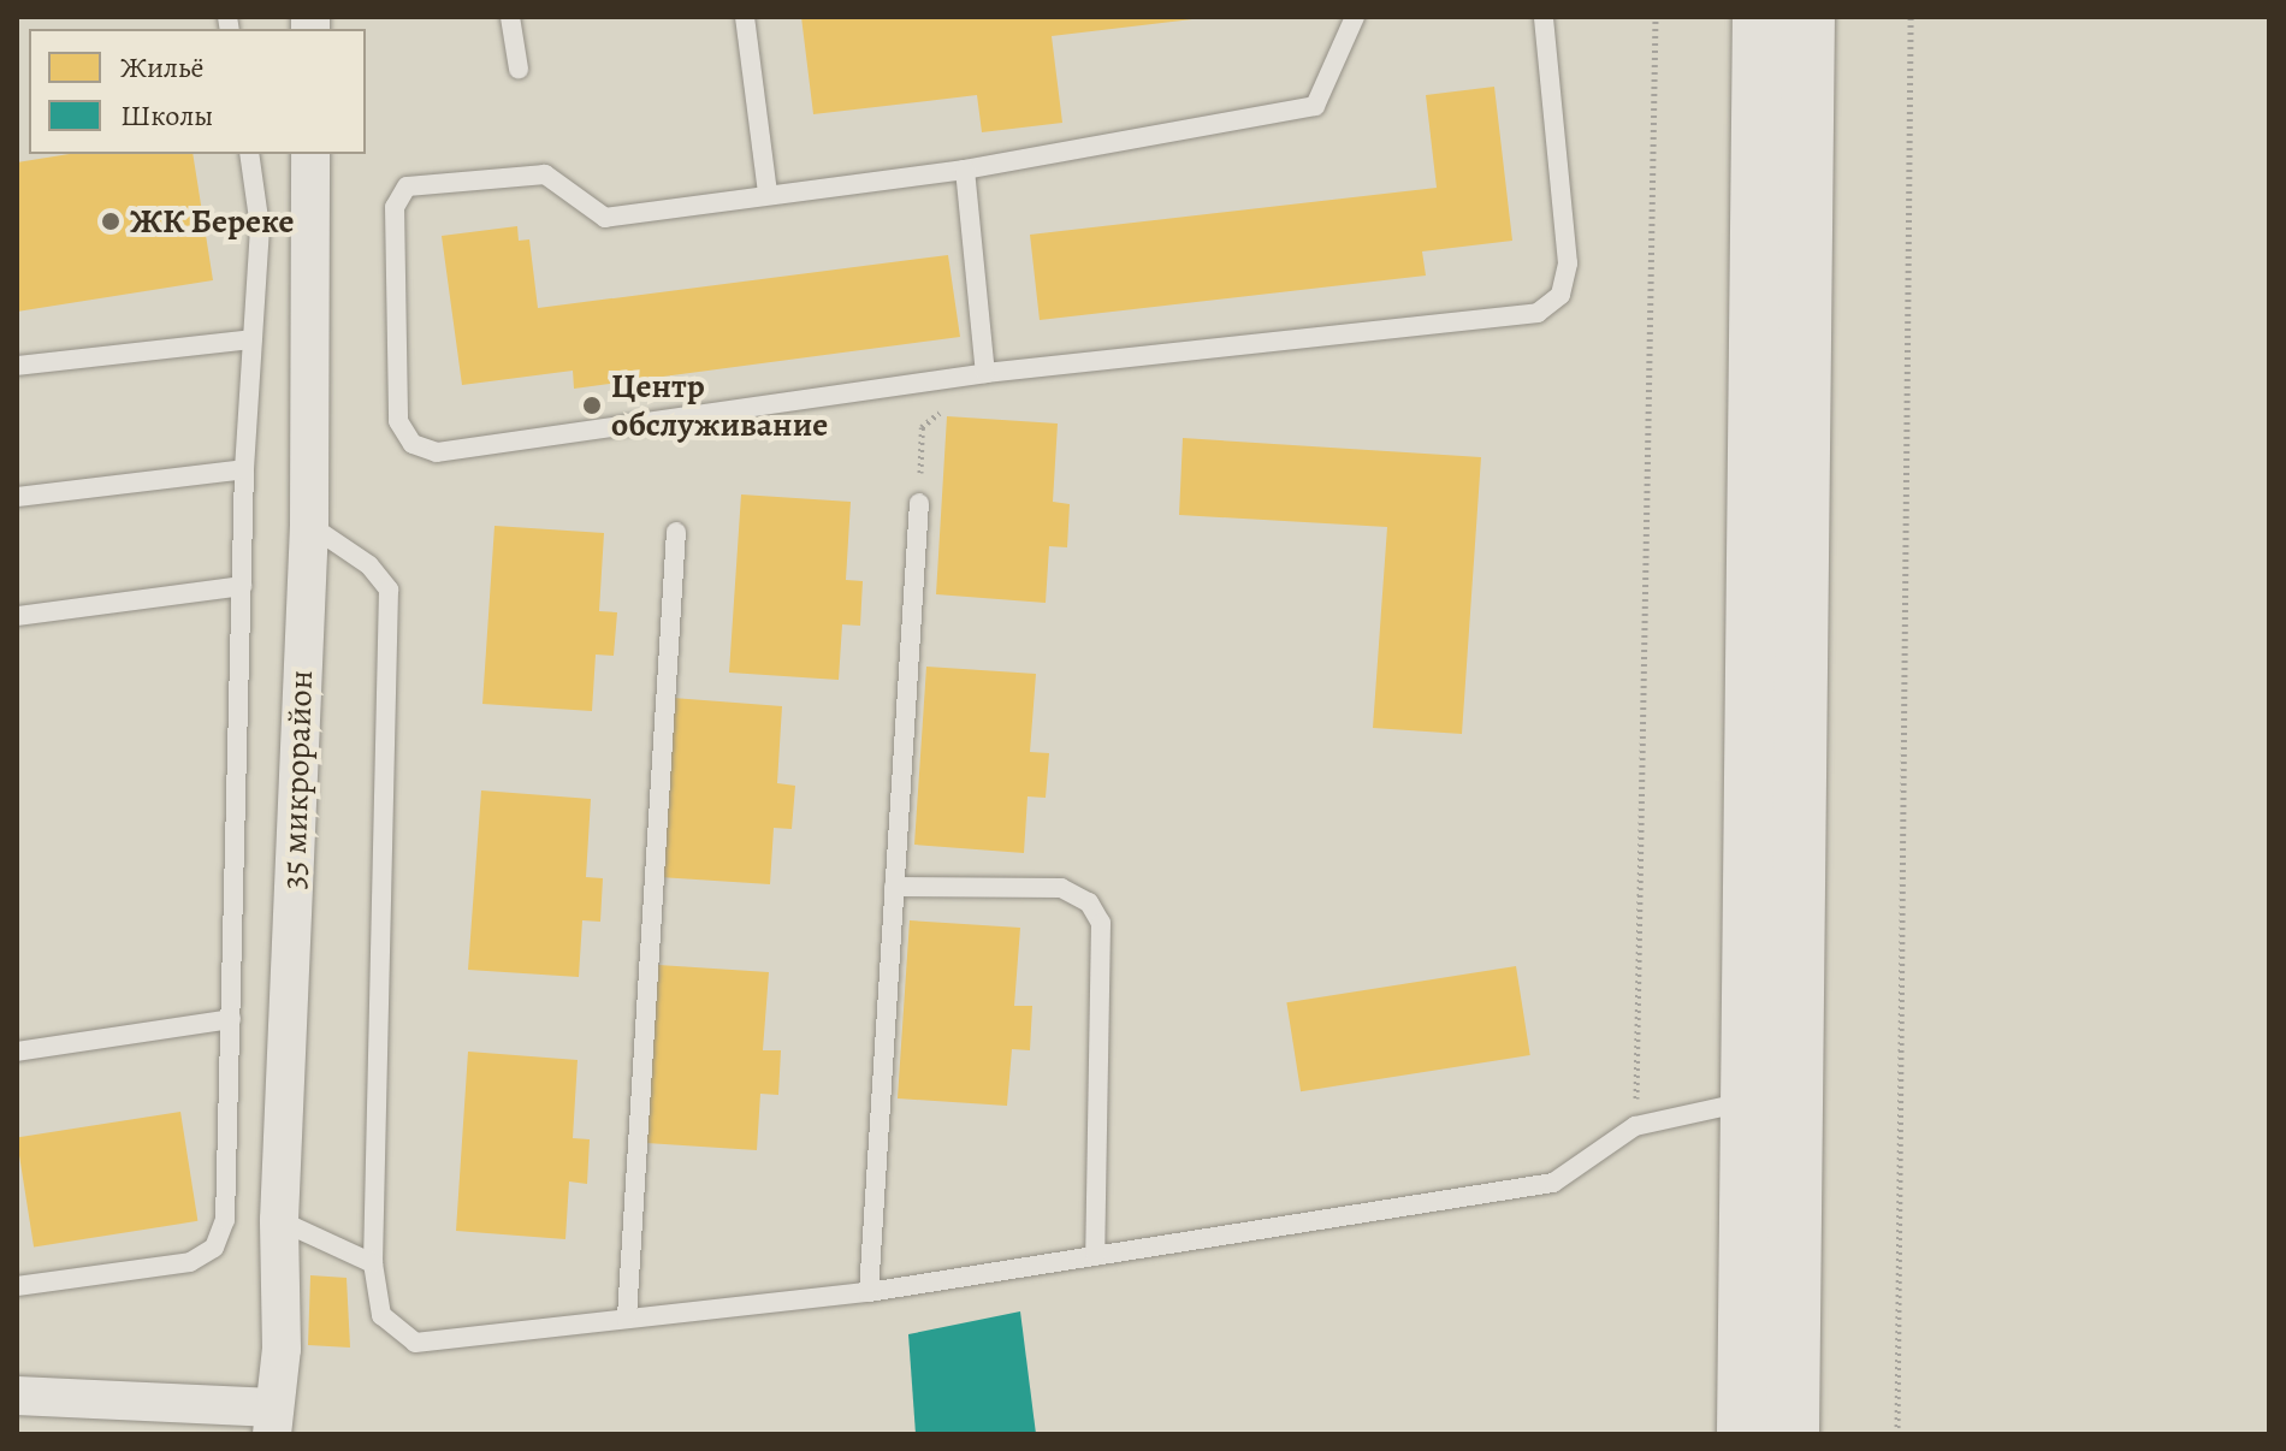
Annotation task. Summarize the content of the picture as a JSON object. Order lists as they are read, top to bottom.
{
  "streets": {
    "street": ["35 микрорайон"]
  },
  "places": ["ЖК Береке", "Центр обслуживание"],
  "legend": ["Жильё", "Школы"]
}
